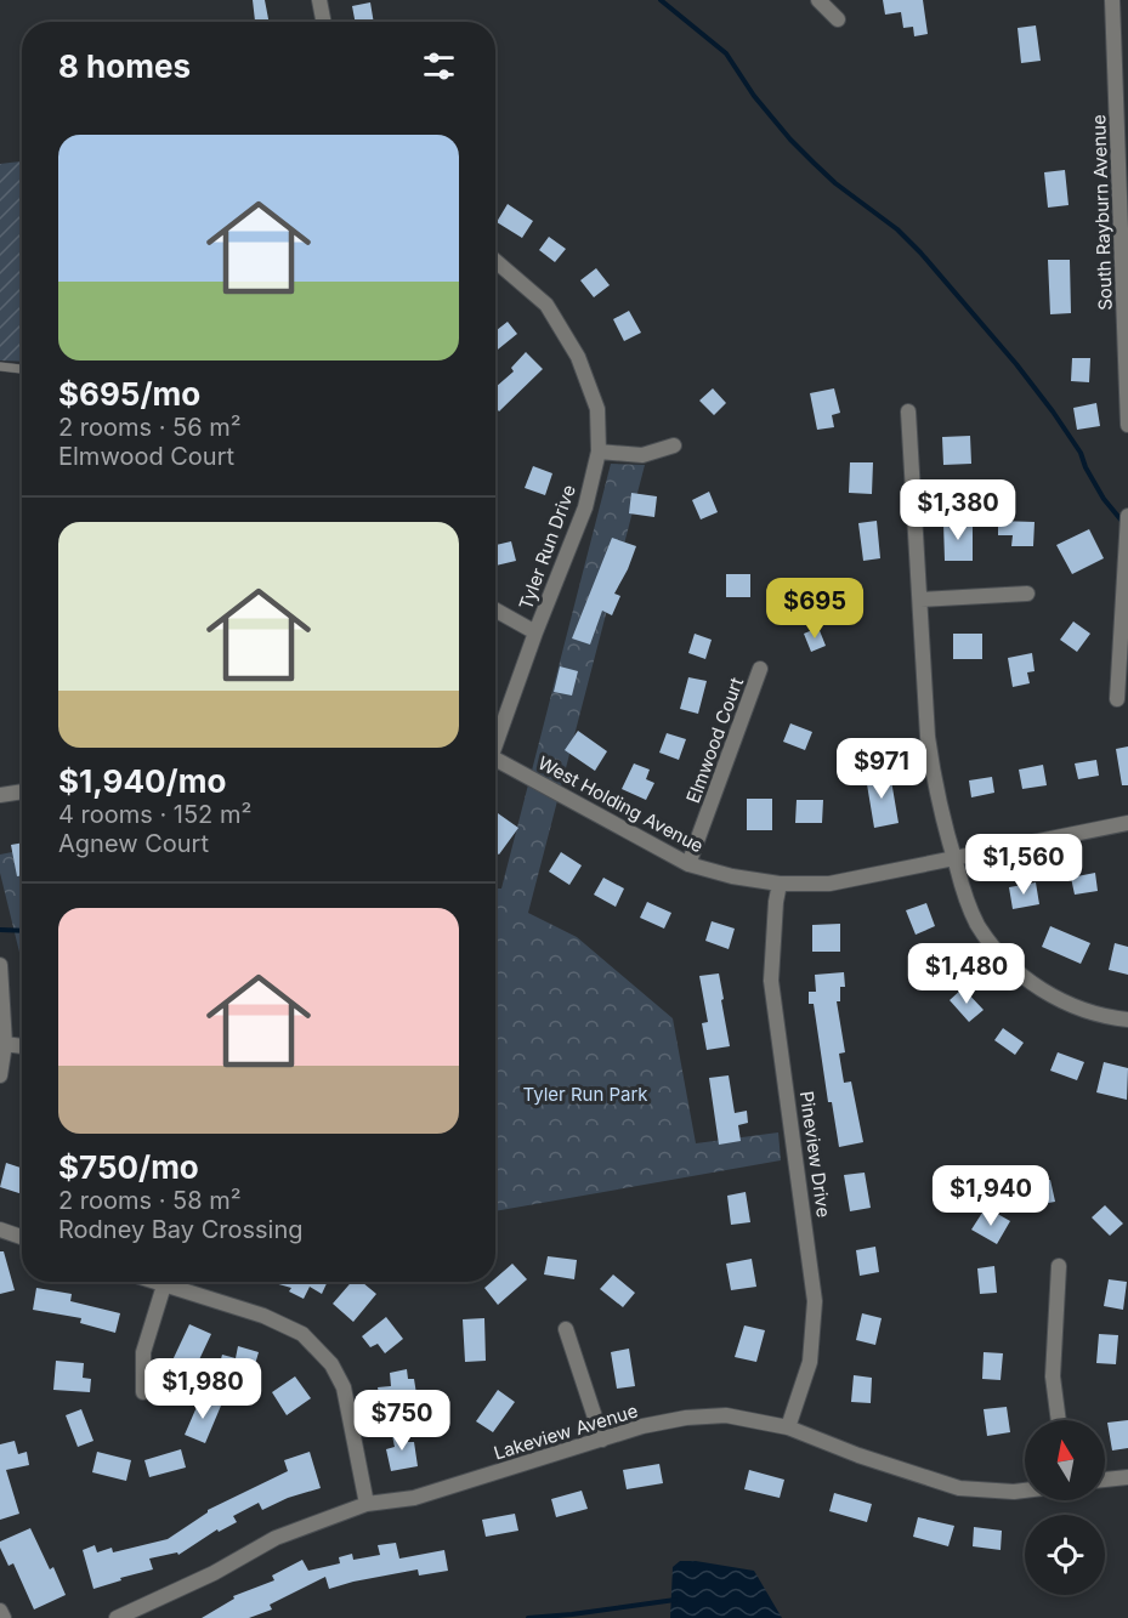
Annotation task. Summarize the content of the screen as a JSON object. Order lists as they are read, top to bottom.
{
  "streets": {
    "street": [
      "South Rayburn Avenue",
      "Tyler Run Drive",
      "Elmwood Court",
      "West Holding Avenue",
      "Pineview Drive",
      "Lakeview Avenue"
    ]
  },
  "crossings": [
    ["Elmwood Court", "West Holding Avenue"],
    ["West Holding Avenue", "Pineview Drive"],
    ["Pineview Drive", "Lakeview Avenue"]
  ],
  "parks": ["Tyler Run Park"],
  "north": "top",
  "page": {
    "heading": "8 homes",
    "list": [
      {
        "name": "$695/mo",
        "note": "2 rooms · 56 m² · Elmwood Court"
      },
      {
        "name": "$1,940/mo",
        "note": "4 rooms · 152 m² · Agnew Court"
      },
      {
        "name": "$750/mo",
        "note": "2 rooms · 58 m² · Rodney Bay Crossing"
      }
    ],
    "price": [
      "$1,380",
      "$695",
      "$971",
      "$1,560",
      "$1,480",
      "$1,940",
      "$1,980",
      "$750"
    ]
  }
}
